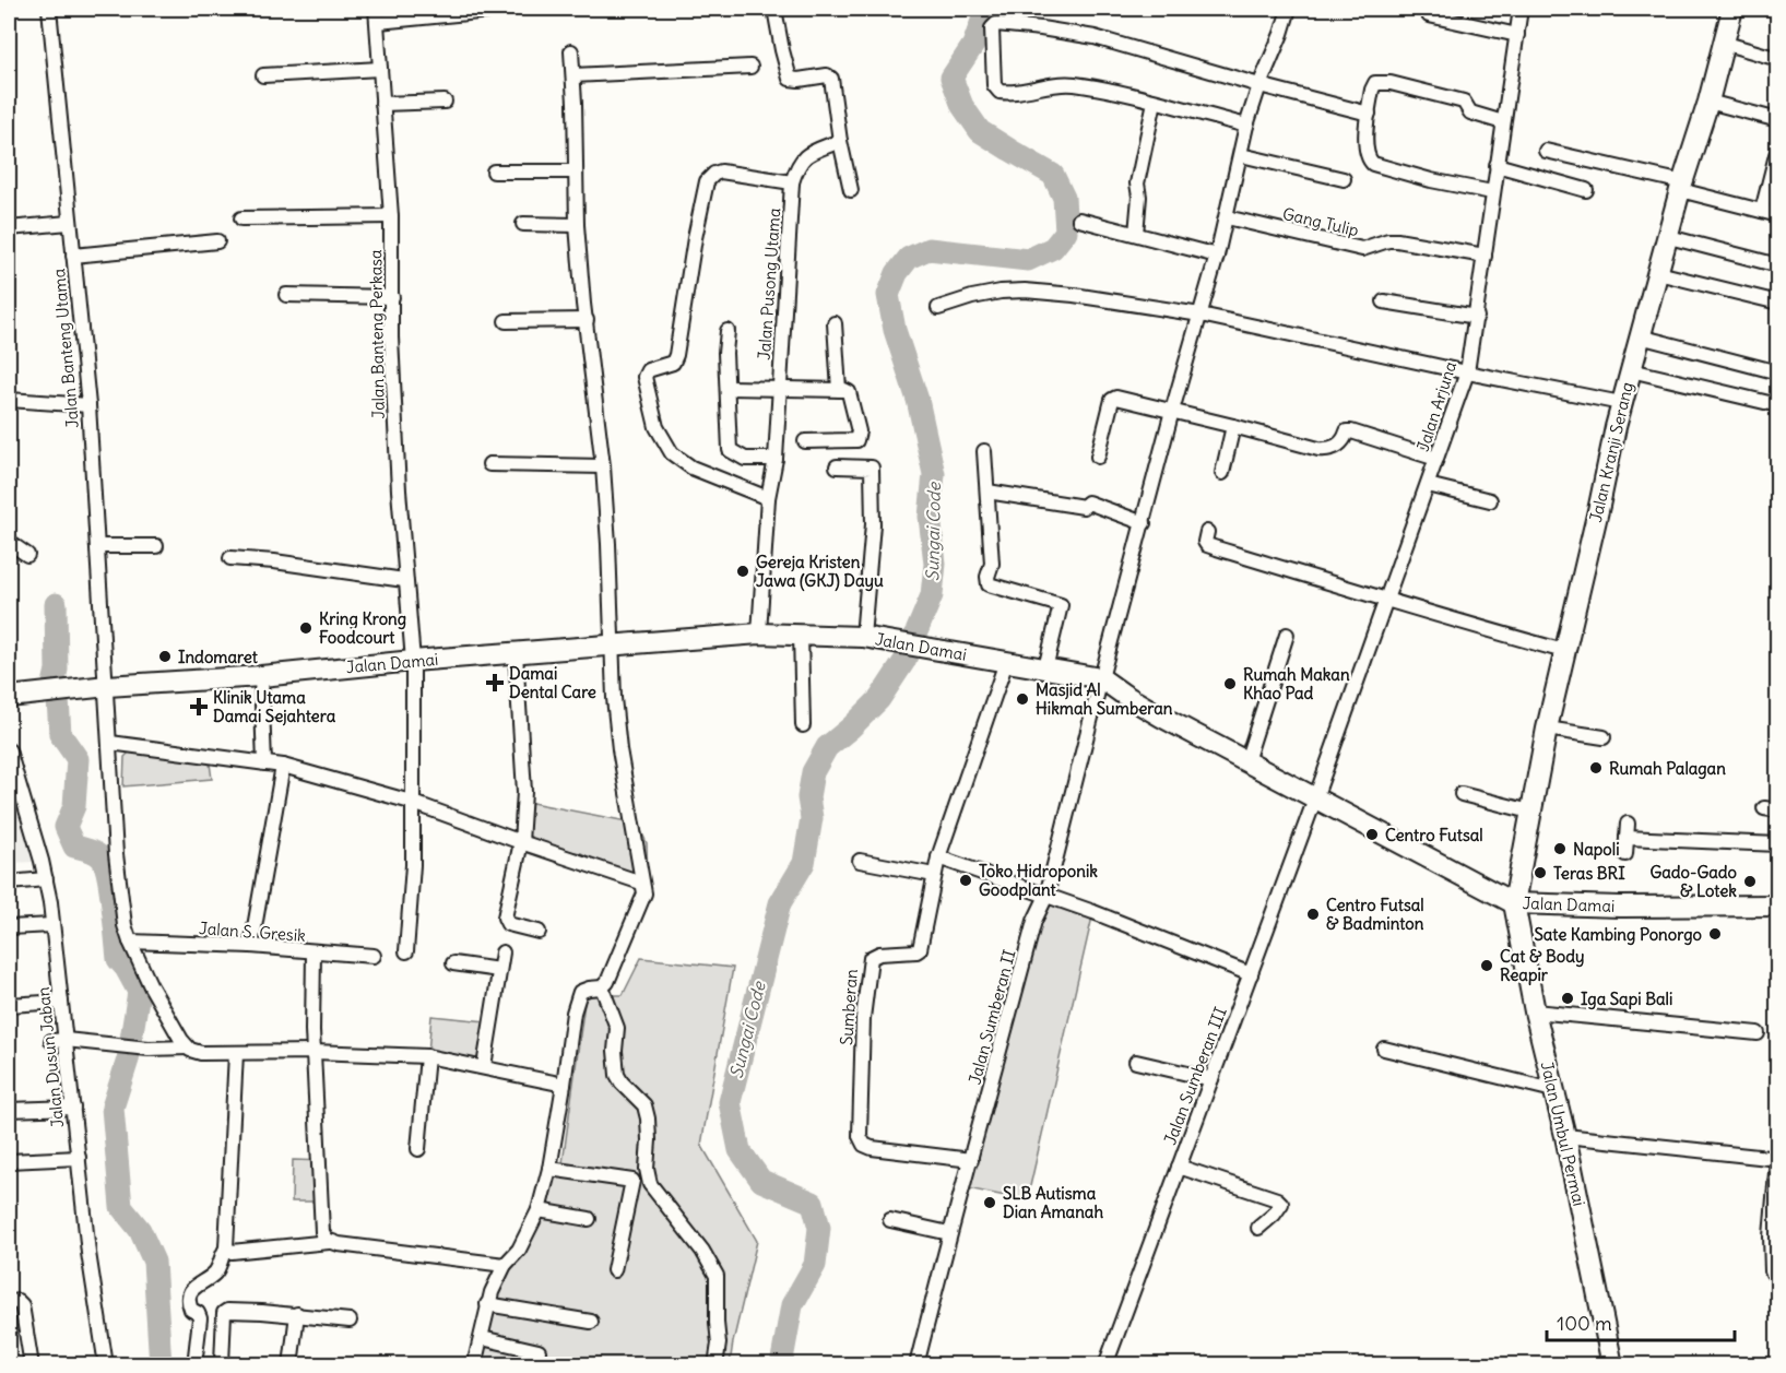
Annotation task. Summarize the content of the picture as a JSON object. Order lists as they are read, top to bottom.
{
  "streets": {
    "main road": ["Jalan Kranji Serang", "Jalan Damai", "Jalan Umbul Permai"],
    "street": [
      "Gang Tulip",
      "Jalan Pusong Utama",
      "Jalan Banteng Perkasa",
      "Jalan Banteng Utama",
      "Jalan Arjuna",
      "Jalan S. Gresik",
      "Sumberan",
      "Jalan Sumberan II",
      "Jalan Dusun Jaban",
      "Jalan Sumberan III"
    ]
  },
  "crossings": [
    ["Gang Tulip", "Jalan Arjuna"],
    ["Gang Tulip", "Jalan Sumberan II"],
    ["Jalan Pusong Utama", "Jalan Damai"],
    ["Jalan Banteng Perkasa", "Jalan Damai"],
    ["Jalan Banteng Utama", "Jalan Damai"],
    ["Jalan Banteng Utama", "Jalan S. Gresik"],
    ["Jalan Arjuna", "Jalan Damai"],
    ["Jalan Arjuna", "Jalan Sumberan III"],
    ["Jalan Kranji Serang", "Jalan Damai"],
    ["Jalan Kranji Serang", "Jalan Umbul Permai"],
    ["Jalan Damai", "Sumberan"],
    ["Jalan Damai", "Jalan Sumberan II"],
    ["Jalan Damai", "Jalan Sumberan III"],
    ["Jalan Damai", "Jalan Umbul Permai"],
    ["Sumberan", "Jalan Sumberan II"]
  ],
  "water": ["Sungai Code"],
  "places": {
    "other": [
      "Gereja Kristen Jawa (GKJ) Dayu",
      "Kring Krong Foodcourt",
      "Indomaret",
      "Rumah Makan Khao Pad",
      "Masjid Al Hikmah Sumberan",
      "Rumah Palagan",
      "Centro Futsal",
      "Napoli",
      "Teras BRI",
      "Toko Hidroponik Goodplant",
      "Gado-Gado & Lotek",
      "Centro Futsal & Badminton",
      "Sate Kambing Ponorgo",
      "Cat & Body Reapir",
      "Iga Sapi Bali",
      "SLB Autisma Dian Amanah"
    ],
    "health": ["Damai Dental Care", "Klinik Utama Damai Sejahtera"]
  },
  "scale_bar": "100 m"
}
